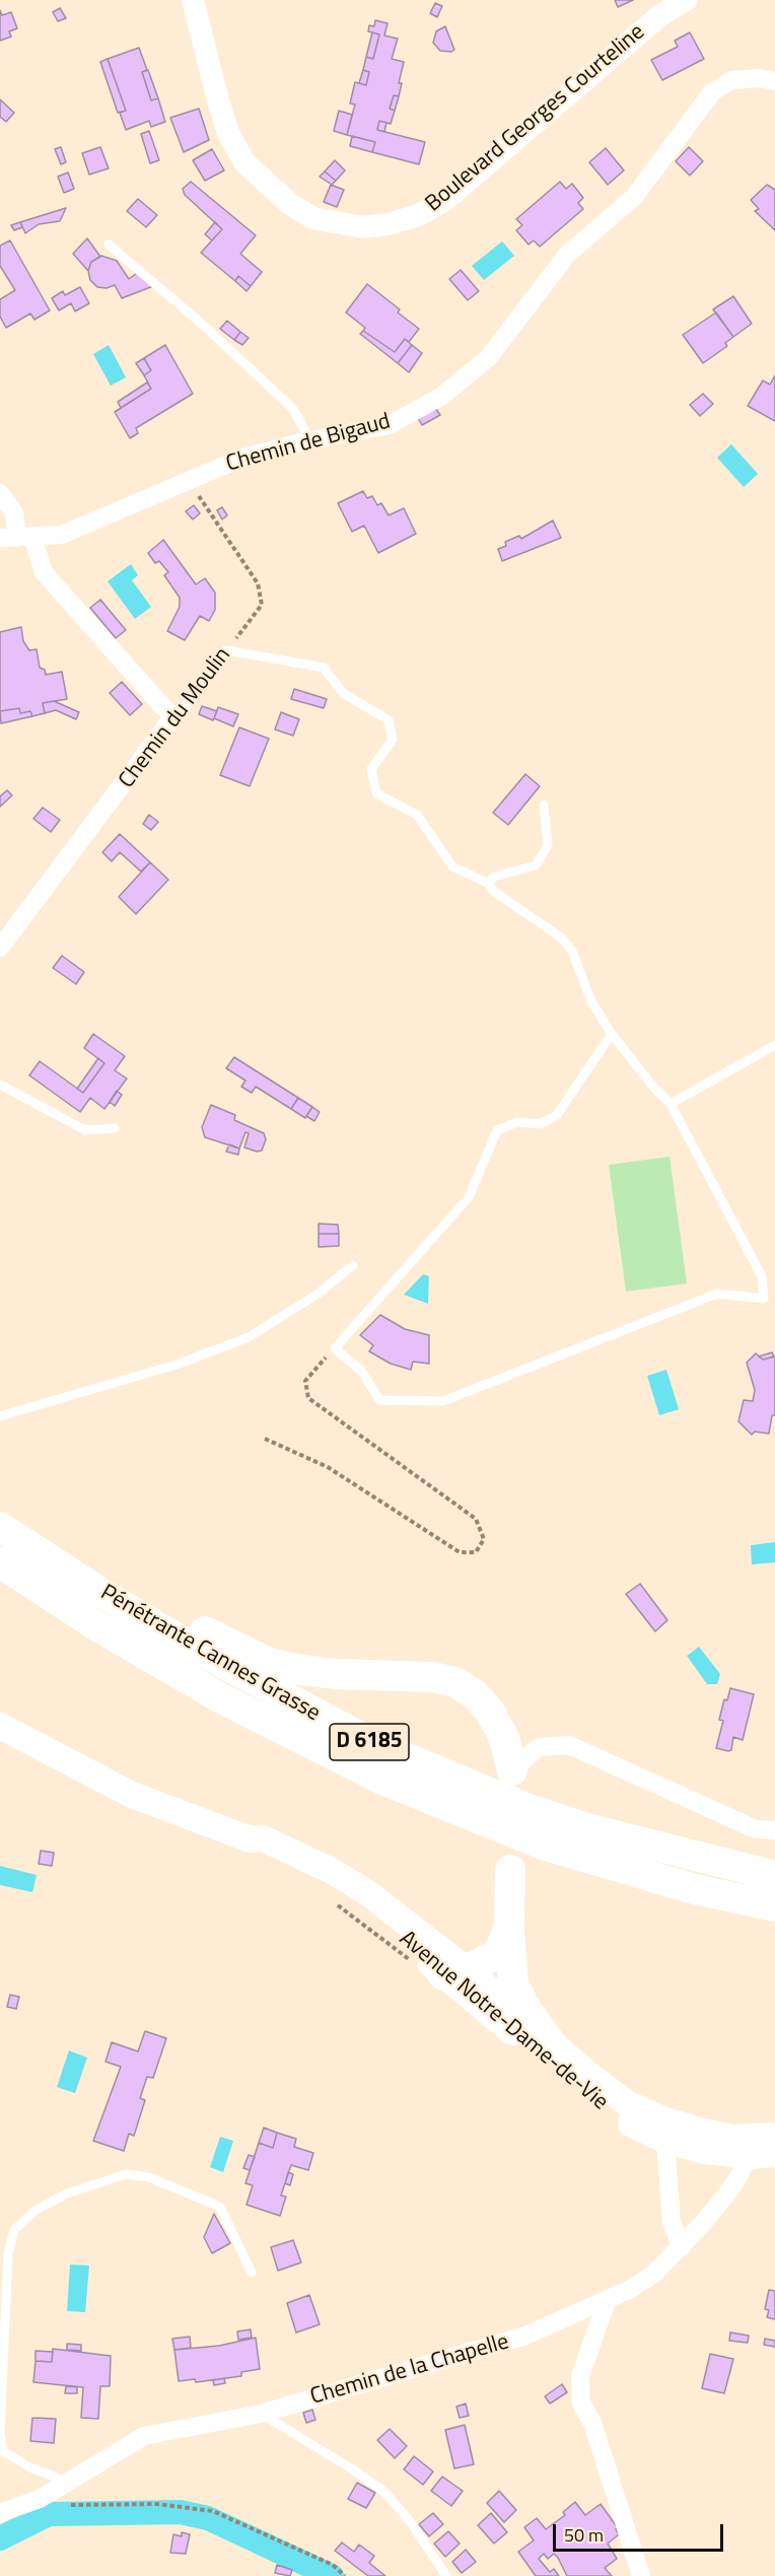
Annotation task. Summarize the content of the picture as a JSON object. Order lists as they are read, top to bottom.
{
  "streets": {
    "highway": ["Pénétrante Cannes Grasse", "D 6185"],
    "main road": ["Avenue Notre-Dame-de-Vie"],
    "street": [
      "Boulevard Georges Courteline",
      "Chemin de Bigaud",
      "Chemin du Moulin",
      "Chemin de la Chapelle"
    ]
  },
  "crossings": [
    ["Chemin de Bigaud", "Chemin du Moulin"],
    ["Avenue Notre-Dame-de-Vie", "Chemin de la Chapelle"]
  ],
  "scale_bar": "50 m"
}
